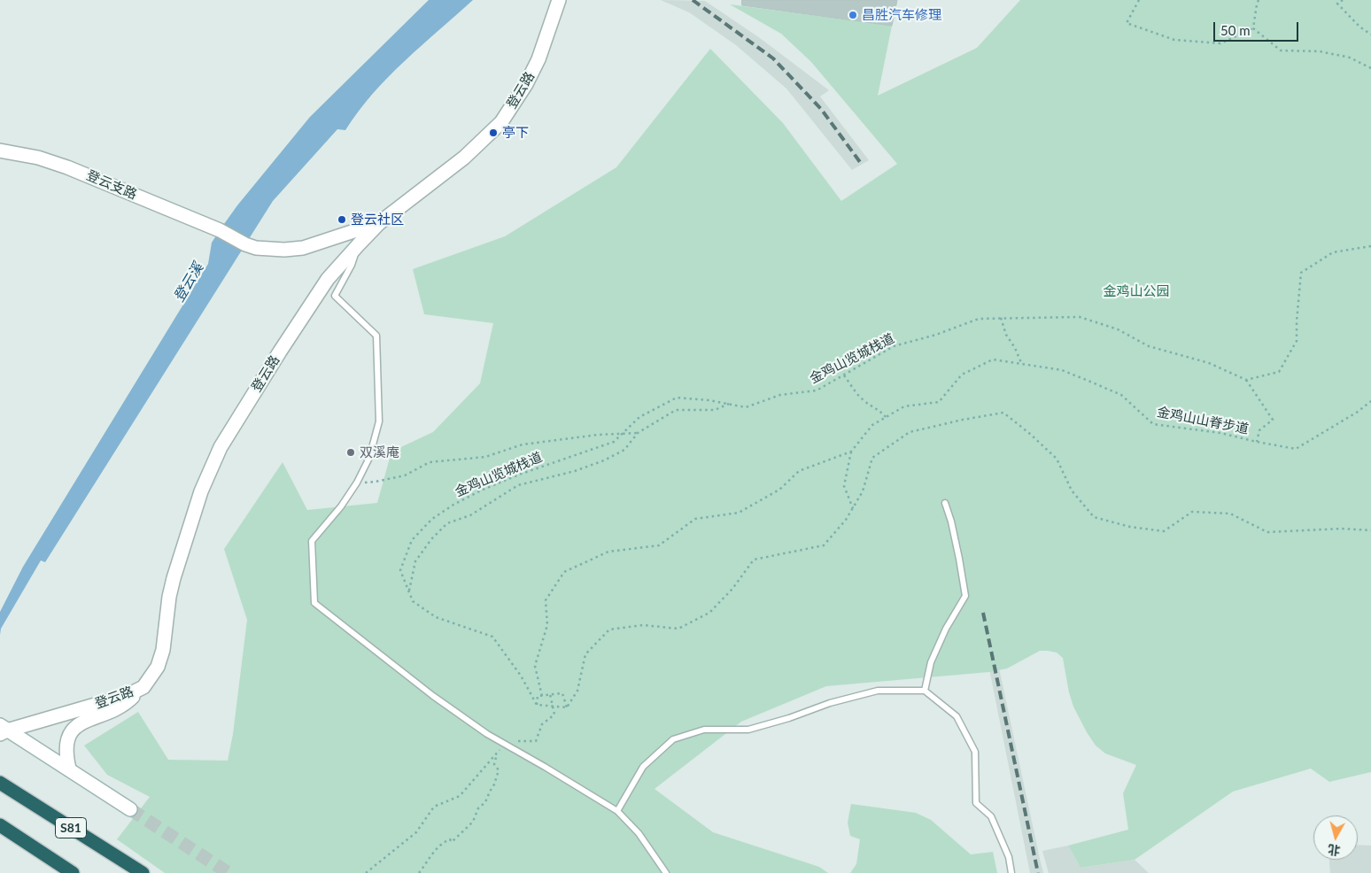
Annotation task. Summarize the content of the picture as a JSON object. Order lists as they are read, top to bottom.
{
  "streets": {
    "highway": ["S81"],
    "street": ["登云路", "登云支路"],
    "path": ["金鸡山览城栈道", "金鸡山山脊步道"]
  },
  "crossings": [
    ["登云路", "登云支路"]
  ],
  "water": ["登云溪"],
  "parks": ["金鸡山公园"],
  "places": [
    "昌胜汽车修理",
    "亭下",
    "登云社区",
    "双溪庵"
  ],
  "scale_bar": "50 m",
  "north": "bottom"
}
